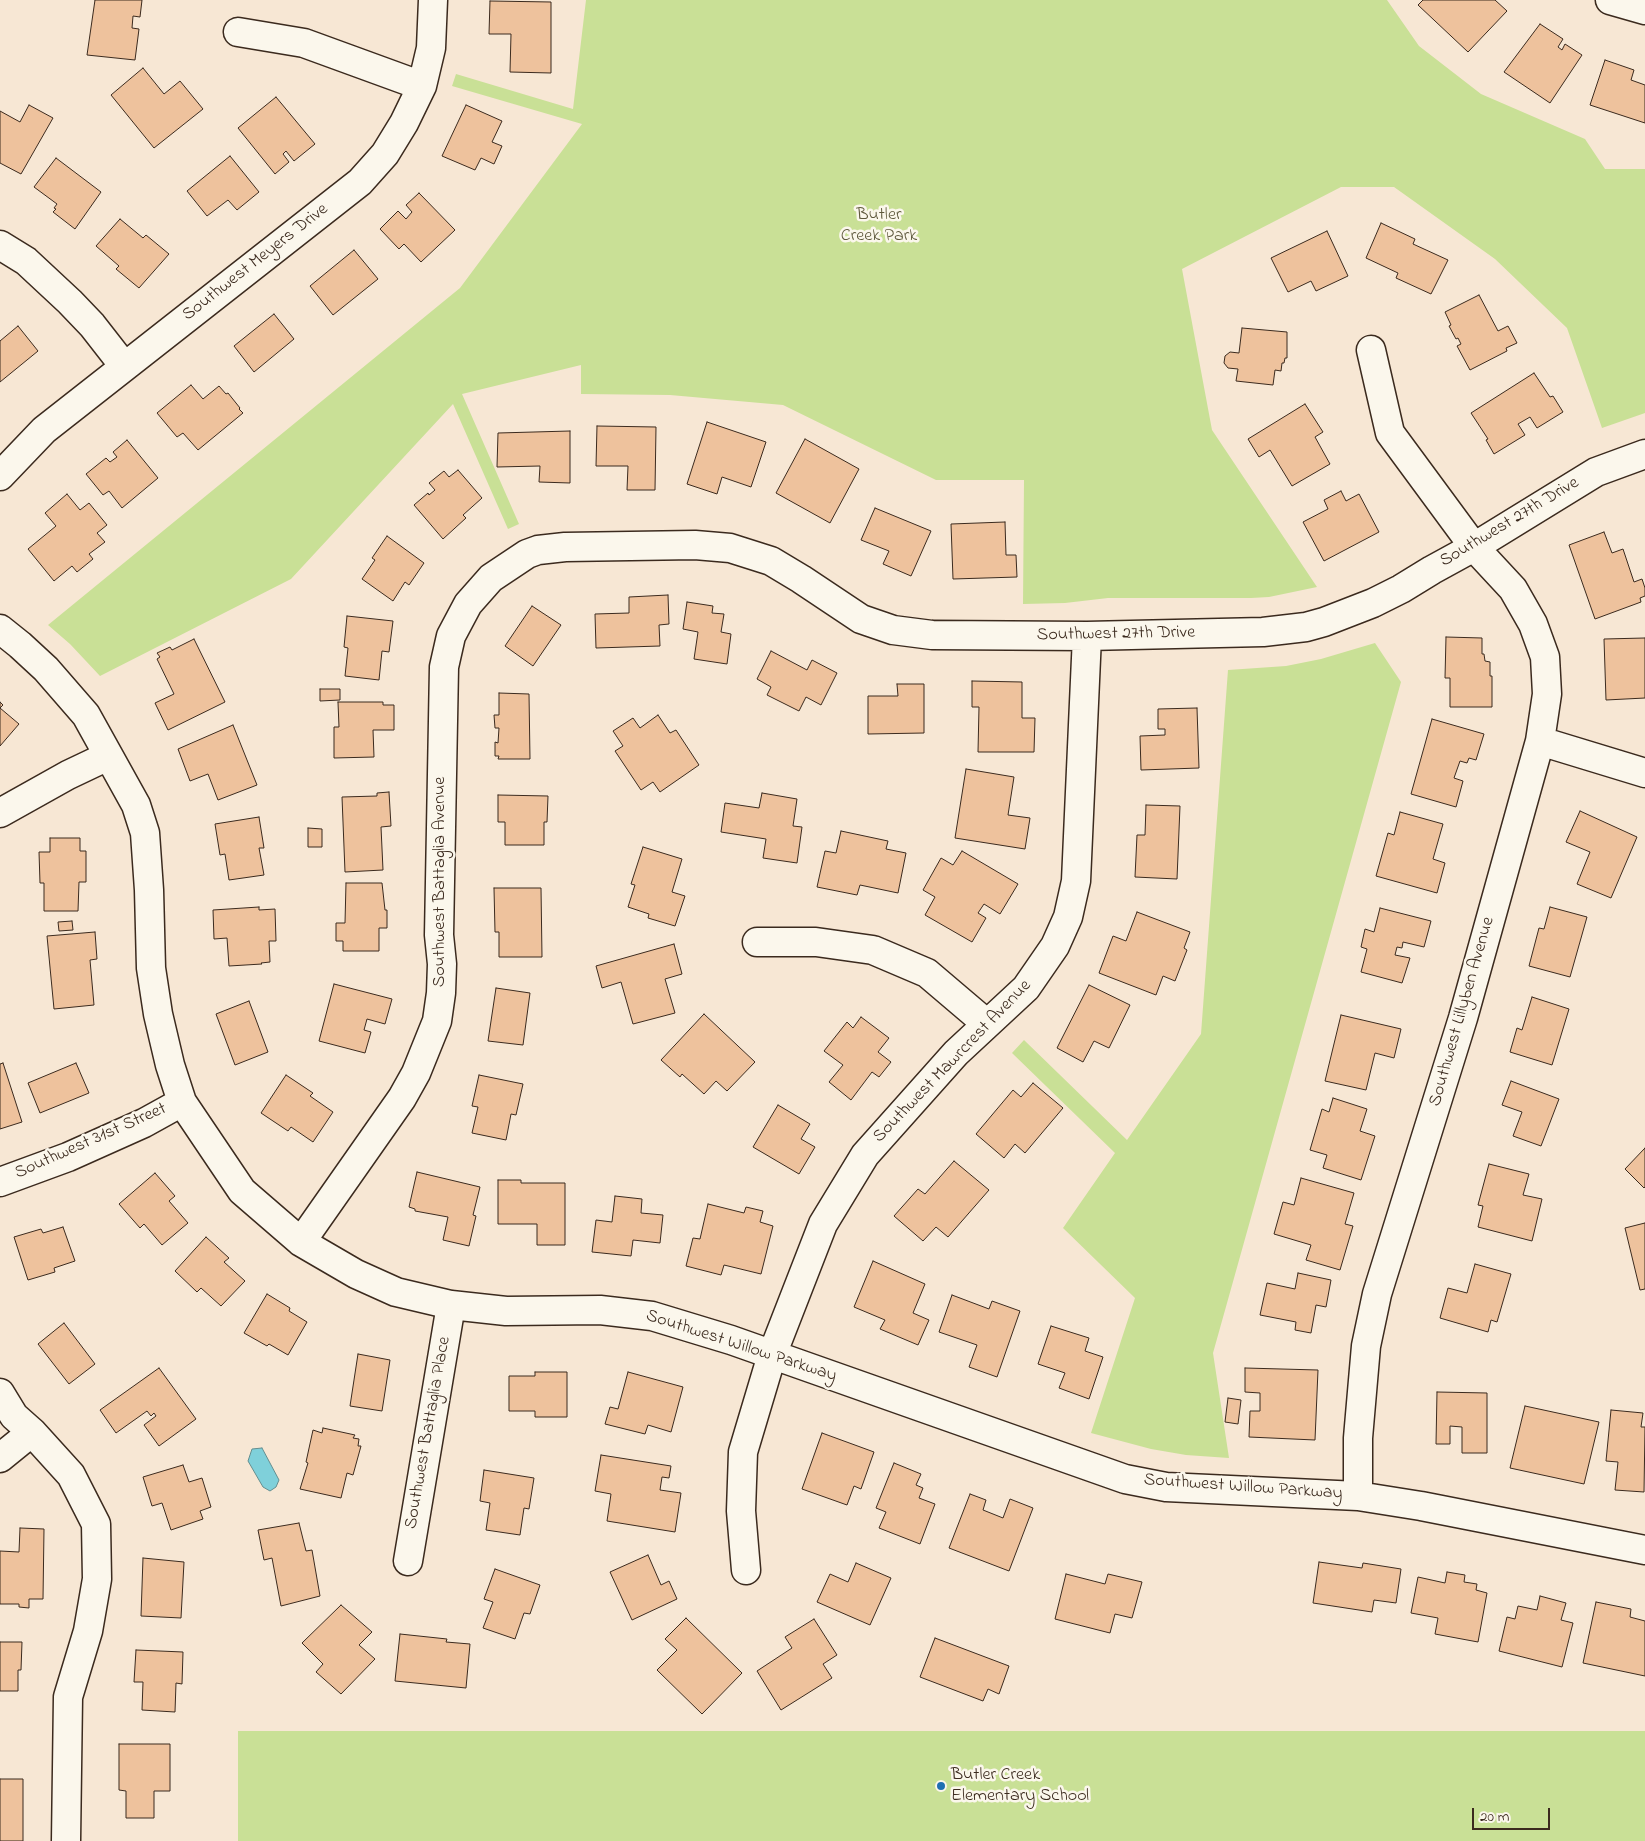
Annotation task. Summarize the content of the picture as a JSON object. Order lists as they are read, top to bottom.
{
  "streets": {
    "street": [
      "Southwest Meyers Drive",
      "Southwest 27th Drive",
      "Southwest Battaglia Avenue",
      "Southwest Lillyben Avenue",
      "Southwest Mawrcrest Avenue",
      "Southwest 31st Street",
      "Southwest Willow Parkway",
      "Southwest Battaglia Place"
    ]
  },
  "crossings": [
    ["Southwest 27th Drive", "Southwest Battaglia Avenue"],
    ["Southwest 27th Drive", "Southwest Lillyben Avenue"],
    ["Southwest 27th Drive", "Southwest Mawrcrest Avenue"],
    ["Southwest Battaglia Avenue", "Southwest Willow Parkway"],
    ["Southwest Lillyben Avenue", "Southwest Willow Parkway"],
    ["Southwest Mawrcrest Avenue", "Southwest Willow Parkway"],
    ["Southwest 31st Street", "Southwest Willow Parkway"],
    ["Southwest Willow Parkway", "Southwest Battaglia Place"]
  ],
  "parks": ["Butler Creek Park"],
  "places": ["Butler Creek Elementary School"],
  "scale_bar": "20 m"
}
